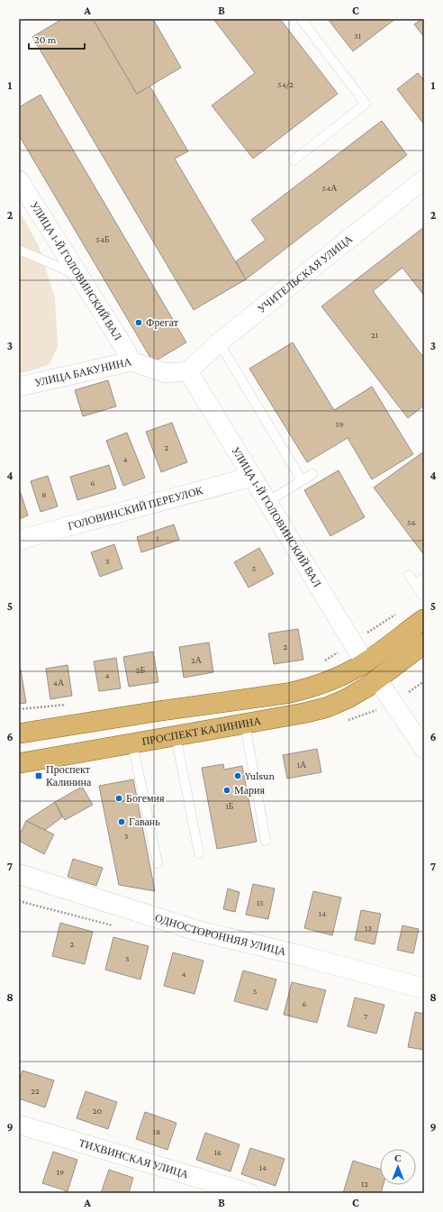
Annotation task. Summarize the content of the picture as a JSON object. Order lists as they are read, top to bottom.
{
  "streets": {
    "main road": ["ПРОСПЕКТ КАЛИНИНА"],
    "street": [
      "УЛИЦА 1-Й ГОЛОВИНСКИЙ ВАЛ",
      "УЧИТЕЛЬСКАЯ УЛИЦА",
      "УЛИЦА БАКУНИНА",
      "ГОЛОВИНСКИЙ ПЕРЕУЛОК",
      "ОДНОСТОРОННЯЯ УЛИЦА",
      "ТИХВИНСКАЯ УЛИЦА"
    ]
  },
  "crossings": [
    ["УЛИЦА 1-Й ГОЛОВИНСКИЙ ВАЛ", "УЧИТЕЛЬСКАЯ УЛИЦА"],
    ["УЛИЦА 1-Й ГОЛОВИНСКИЙ ВАЛ", "УЛИЦА БАКУНИНА"],
    ["УЛИЦА 1-Й ГОЛОВИНСКИЙ ВАЛ", "ГОЛОВИНСКИЙ ПЕРЕУЛОК"],
    ["УЧИТЕЛЬСКАЯ УЛИЦА", "УЛИЦА БАКУНИНА"]
  ],
  "places": {
    "other": [
      "Фрегат",
      "Yulsun",
      "Мария",
      "Богемия",
      "Гавань"
    ],
    "transit": ["Проспект Калинина"]
  },
  "house_numbers": [
    "31",
    "54/2",
    "54А",
    "54Б",
    "21",
    "59",
    "2",
    "4",
    "6",
    "8",
    "56",
    "1",
    "3",
    "5",
    "2",
    "2А",
    "2Б",
    "4",
    "4А",
    "1А",
    "1Б",
    "3",
    "15",
    "14",
    "13",
    "2",
    "3",
    "4",
    "5",
    "6",
    "7",
    "22",
    "20",
    "18",
    "16",
    "14",
    "19",
    "12"
  ],
  "scale_bar": "20 m",
  "north": "top",
  "grid": {
    "columns": ["A", "B", "C"],
    "rows": [
      "1",
      "2",
      "3",
      "4",
      "5",
      "6",
      "7",
      "8",
      "9"
    ]
  }
}
